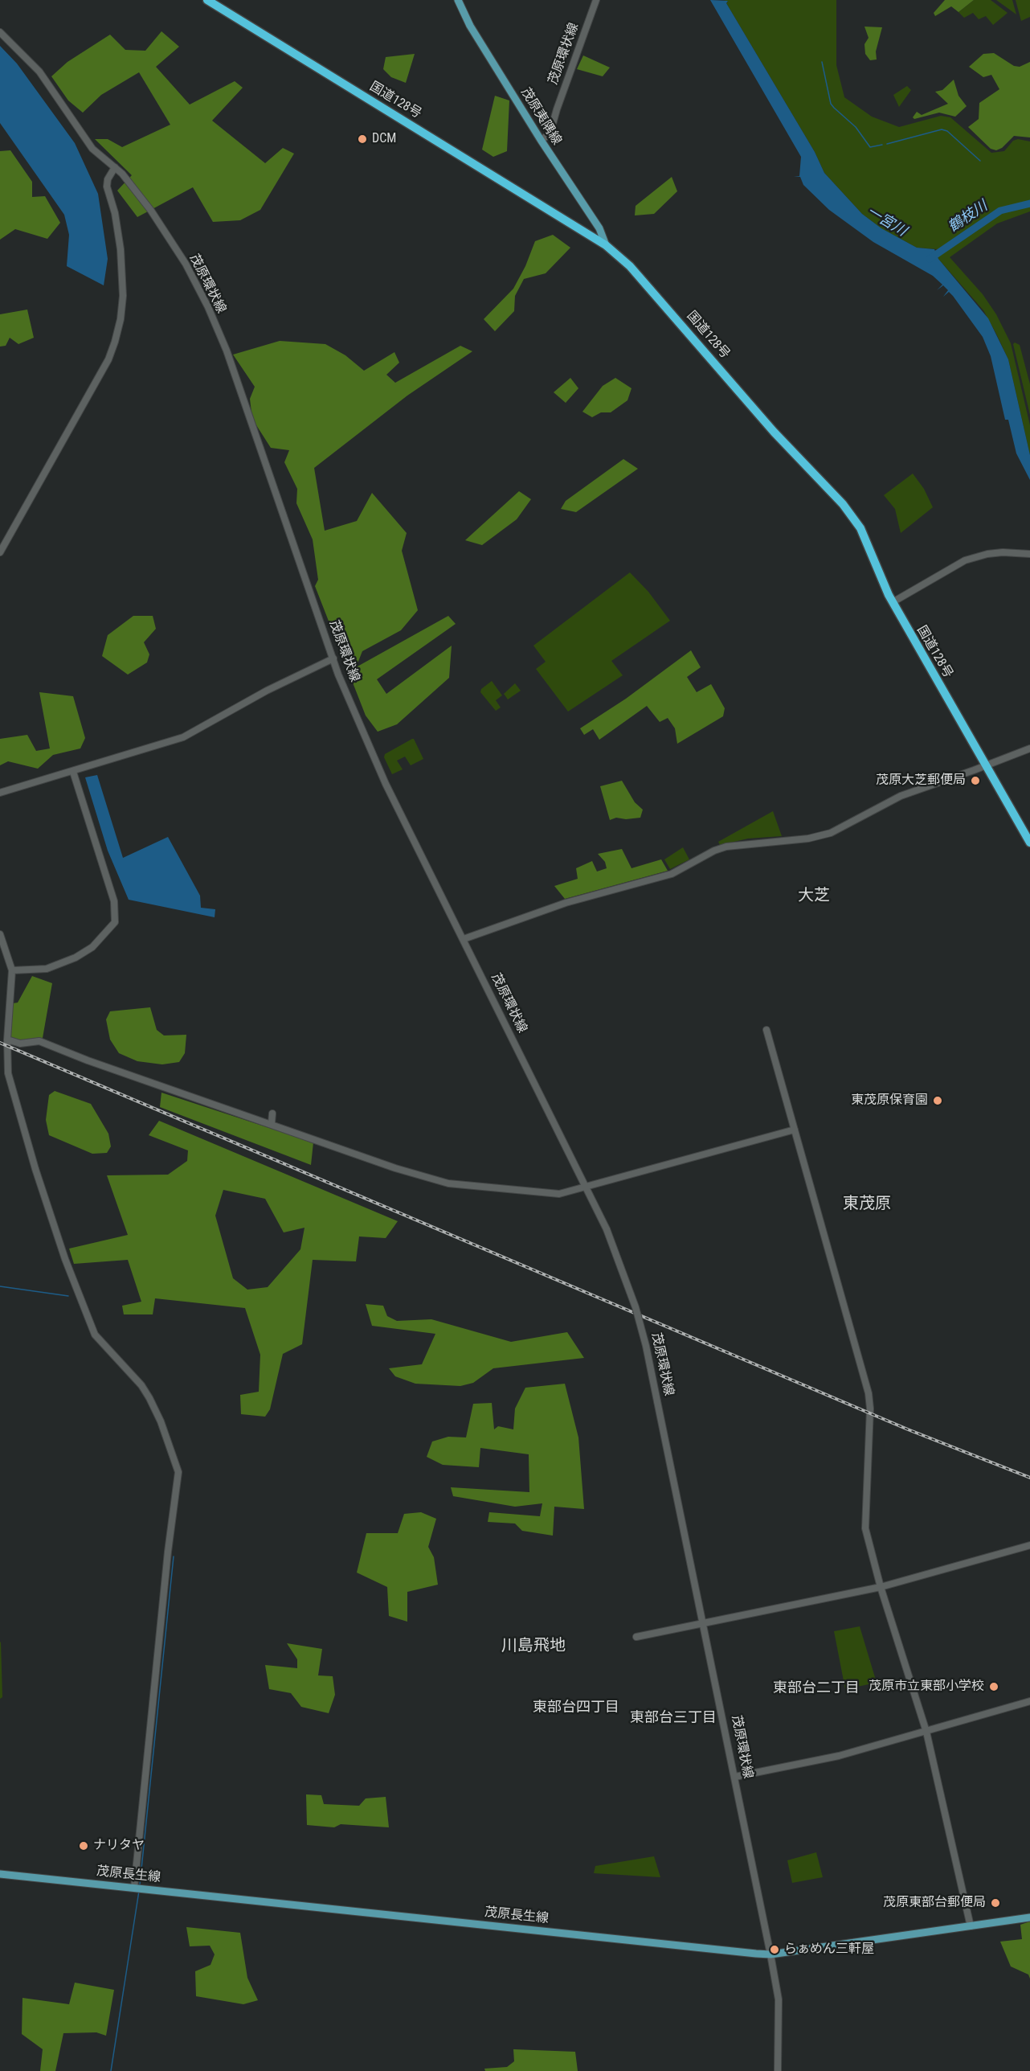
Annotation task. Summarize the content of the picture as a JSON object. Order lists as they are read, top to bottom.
{
  "streets": {
    "highway": ["国道128号"],
    "main road": ["茂原夷隅線", "茂原長生線"],
    "street": ["茂原環状線"]
  },
  "crossings": [
    ["茂原環状線", "茂原夷隅線"],
    ["茂原環状線", "茂原長生線"],
    ["国道128号", "茂原夷隅線"]
  ],
  "districts": [
    "大芝",
    "東茂原",
    "川島飛地",
    "東部台二丁目",
    "東部台四丁目",
    "東部台三丁目"
  ],
  "water": ["鶴枝川", "一宮川"],
  "places": [
    "DCM",
    "茂原大芝郵便局",
    "東茂原保育園",
    "茂原市立東部小学校",
    "ナリタヤ",
    "茂原東部台郵便局",
    "らぁめん三軒屋"
  ]
}
